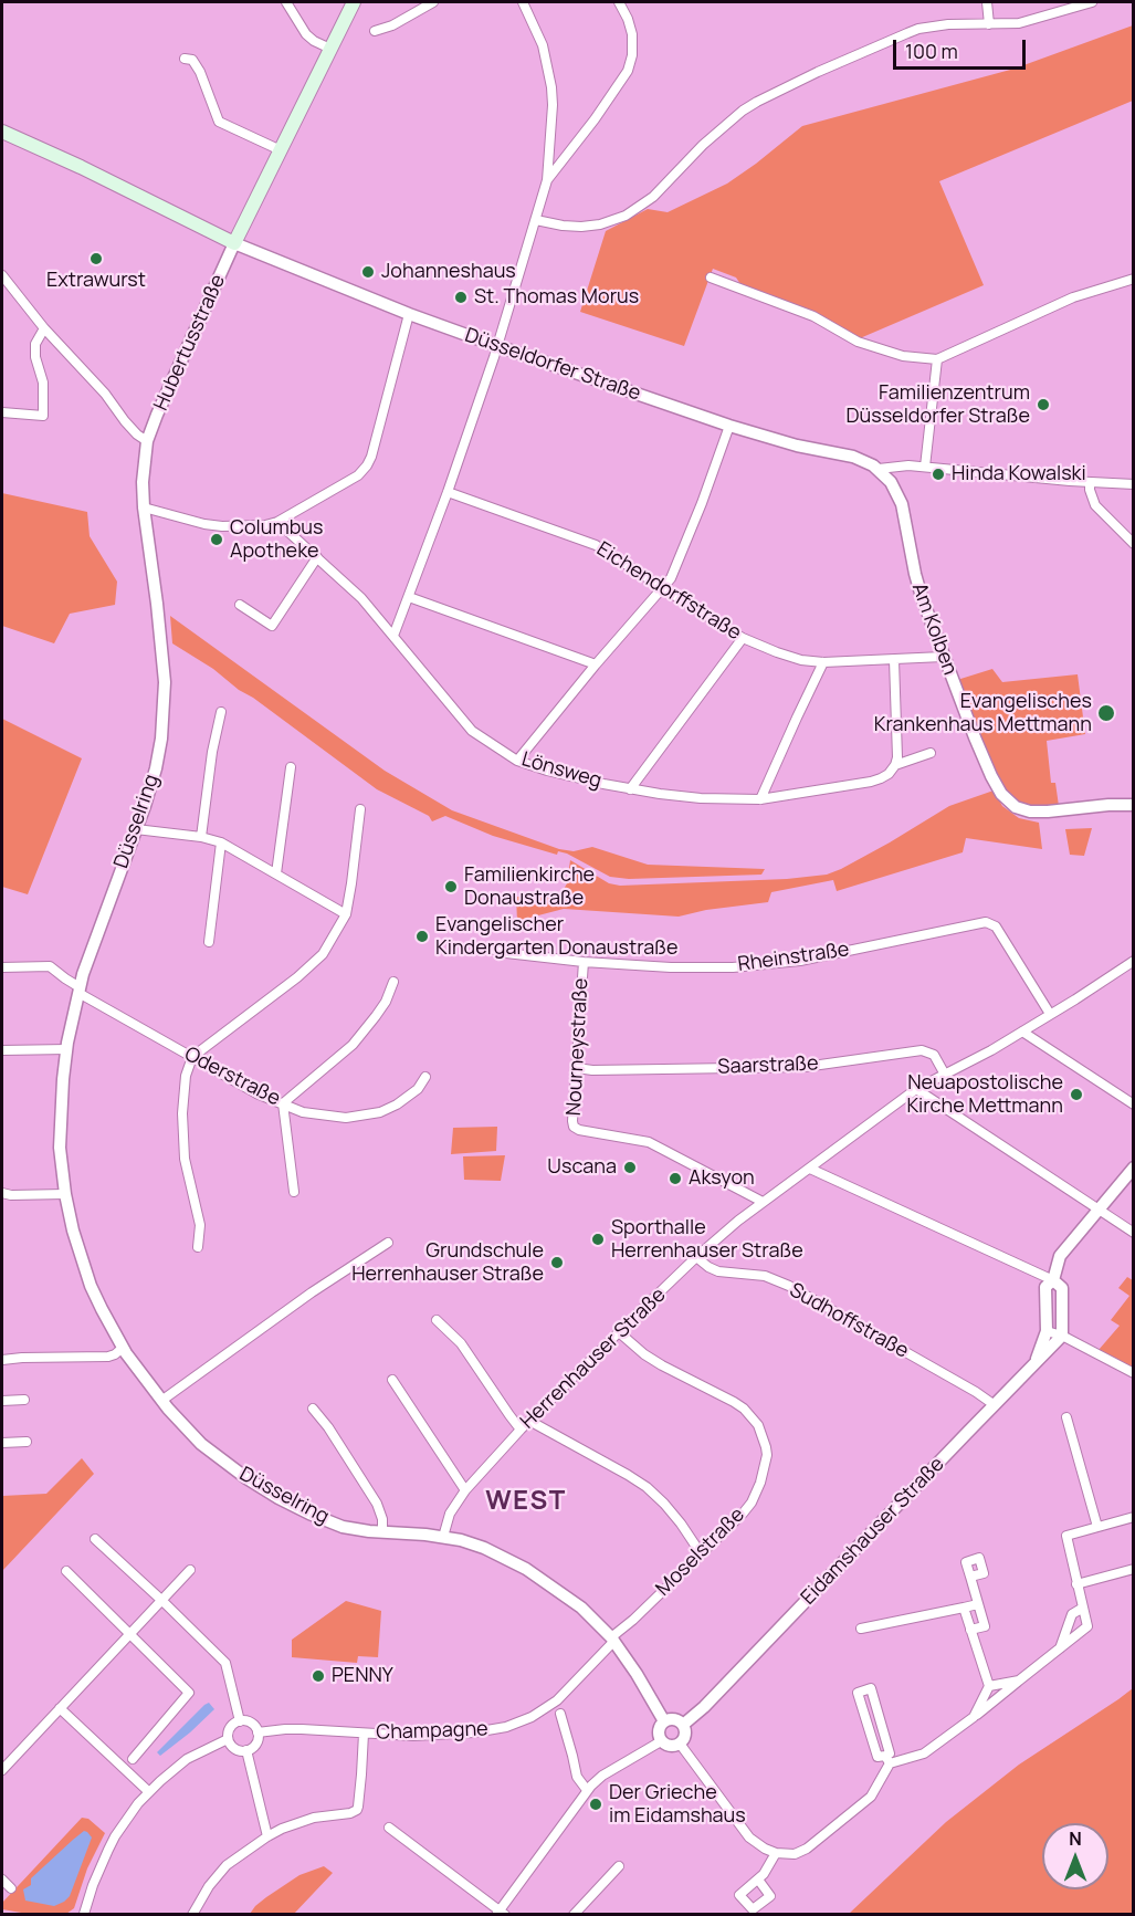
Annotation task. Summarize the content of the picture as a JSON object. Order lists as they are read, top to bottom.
{
  "streets": {
    "main road": ["Düsseldorfer Straße"],
    "street": [
      "Hubertusstraße",
      "Eichendorffstraße",
      "Am Kolben",
      "Lönsweg",
      "Düsselring",
      "Rheinstraße",
      "Nourneystraße",
      "Saarstraße",
      "Oderstraße",
      "Sudhoffstraße",
      "Herrenhauser Straße",
      "Eidamshauser Straße",
      "Moselstraße",
      "Champagne"
    ]
  },
  "crossings": [
    ["Hubertusstraße", "Düsseldorfer Straße"],
    ["Hubertusstraße", "Düsselring"],
    ["Düsseldorfer Straße", "Am Kolben"],
    ["Düsselring", "Oderstraße"],
    ["Düsselring", "Herrenhauser Straße"],
    ["Düsselring", "Eidamshauser Straße"],
    ["Düsselring", "Moselstraße"],
    ["Düsselring", "Champagne"],
    ["Rheinstraße", "Nourneystraße"],
    ["Rheinstraße", "Herrenhauser Straße"],
    ["Nourneystraße", "Saarstraße"],
    ["Nourneystraße", "Herrenhauser Straße"],
    ["Saarstraße", "Herrenhauser Straße"],
    ["Sudhoffstraße", "Herrenhauser Straße"],
    ["Sudhoffstraße", "Eidamshauser Straße"],
    ["Herrenhauser Straße", "Moselstraße"],
    ["Moselstraße", "Champagne"]
  ],
  "districts": ["WEST"],
  "places": [
    "Extrawurst",
    "Johanneshaus",
    "St. Thomas Morus",
    "Familienzentrum Düsseldorfer Straße",
    "Hinda Kowalski",
    "Columbus Apotheke",
    "Evangelisches Krankenhaus Mettmann",
    "Familienkirche Donaustraße",
    "Evangelischer Kindergarten Donaustraße",
    "Neuapostolische Kirche Mettmann",
    "Uscana",
    "Aksyon",
    "Sporthalle Herrenhauser Straße",
    "Grundschule Herrenhauser Straße",
    "PENNY",
    "Der Grieche im Eidamshaus"
  ],
  "scale_bar": "100 m",
  "north": "top"
}
